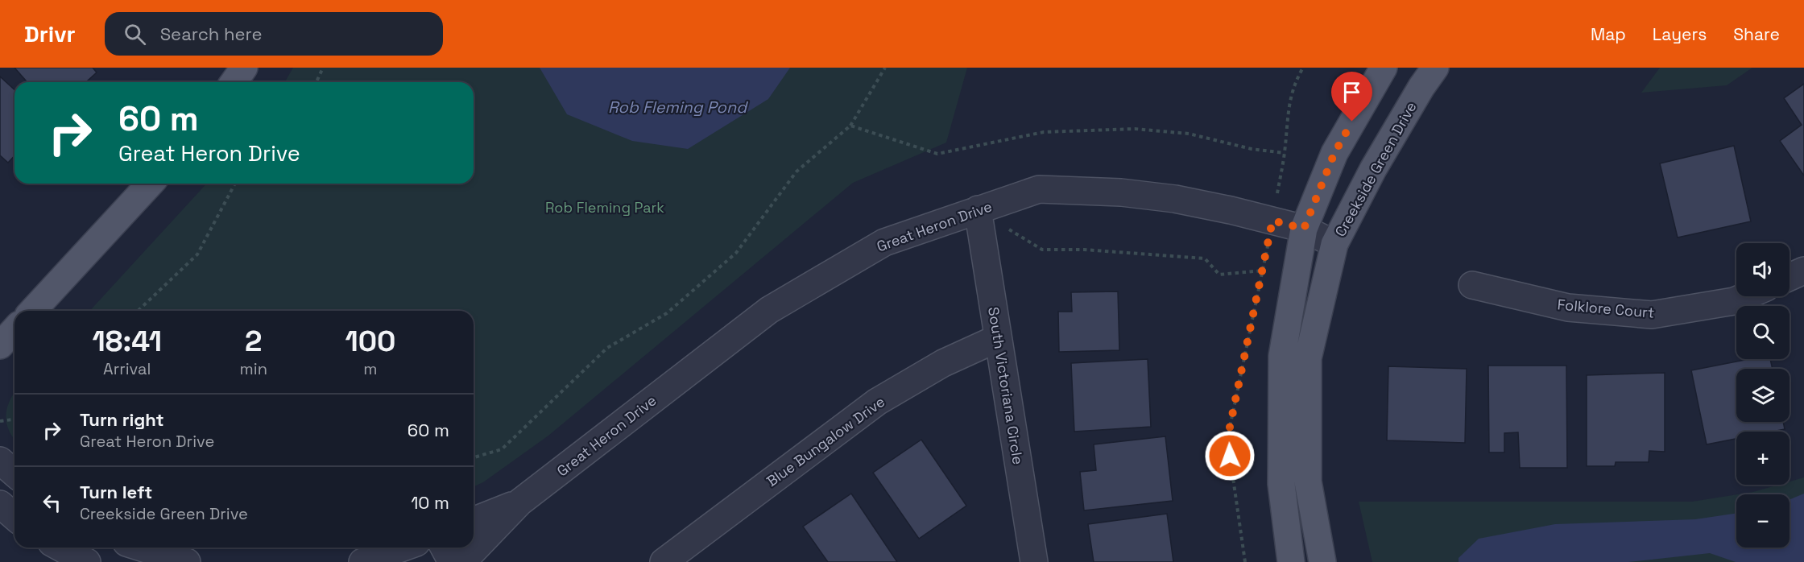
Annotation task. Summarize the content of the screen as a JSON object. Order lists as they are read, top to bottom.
{
  "streets": {
    "main road": ["Creekside Green Drive"],
    "street": [
      "Great Heron Drive",
      "Folklore Court",
      "South Victoriana Circle",
      "Blue Bungalow Drive"
    ]
  },
  "crossings": [
    ["Creekside Green Drive", "Great Heron Drive"],
    ["Great Heron Drive", "South Victoriana Circle"],
    ["South Victoriana Circle", "Blue Bungalow Drive"]
  ],
  "water": ["Rob Fleming Pond"],
  "parks": ["Rob Fleming Park"],
  "page": {
    "header": "Drivr",
    "search": "Search here",
    "nav": ["Map", "Layers", "Share"],
    "turn": ["60 m", "Great Heron Drive"],
    "map_buttons": ["+", "−"],
    "eta": [
      "18:41",
      "Arrival",
      "2",
      "min",
      "100",
      "m"
    ],
    "list": [
      {
        "name": "Turn right",
        "note": "Great Heron Drive",
        "value": "60 m"
      },
      {
        "name": "Turn left",
        "note": "Creekside Green Drive",
        "value": "10 m"
      }
    ]
  }
}
